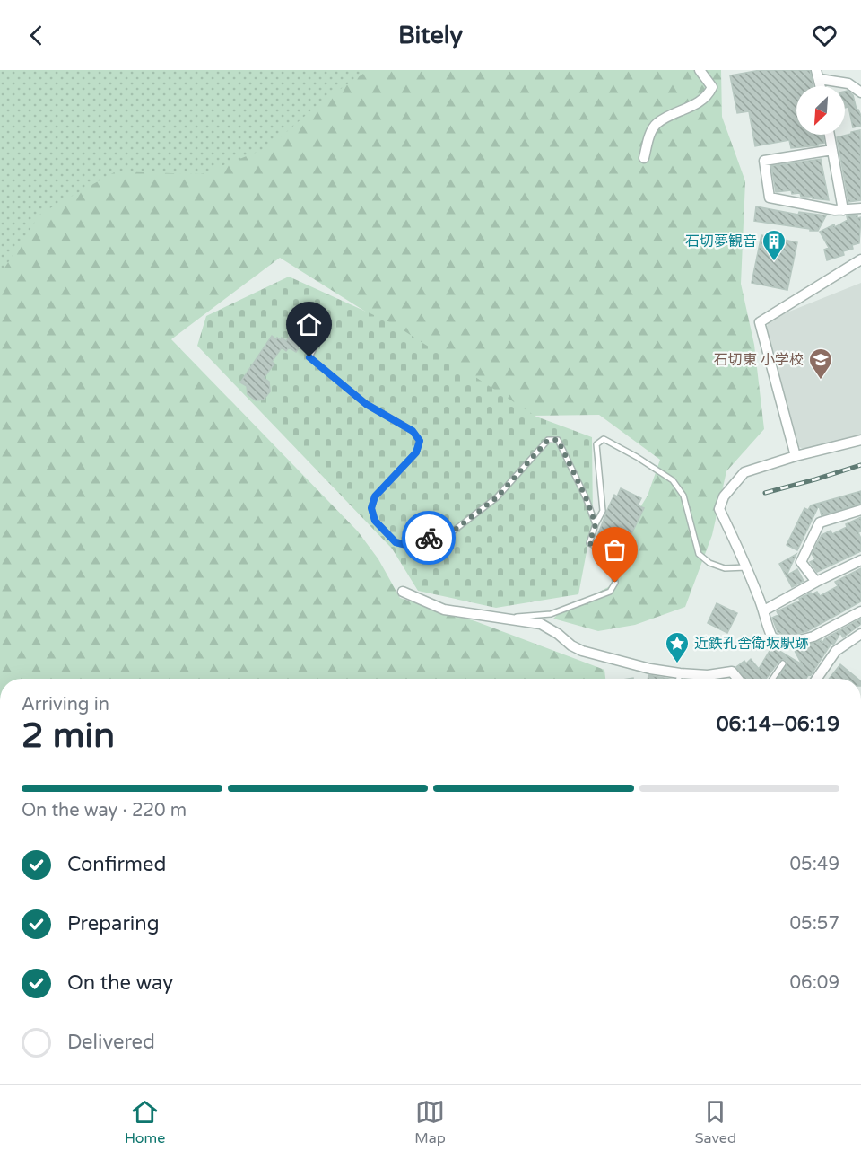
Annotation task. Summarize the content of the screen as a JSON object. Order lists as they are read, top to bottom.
{
  "places": {
    "building": ["石切夢観音"],
    "school or university": ["石切東 小学校"],
    "place": ["近鉄孔舎衛坂駅跡"]
  },
  "north": "bottom left",
  "page": {
    "header": "Bitely",
    "heading": ["2 min", "Arriving in", "06:14–06:19"],
    "bar": "On the way · 220 m",
    "list": [
      ["Confirmed", "05:49"],
      ["Preparing", "05:57"],
      ["On the way", "06:09"],
      "Delivered"
    ],
    "tabs": ["Home", "Map", "Saved"]
  }
}
